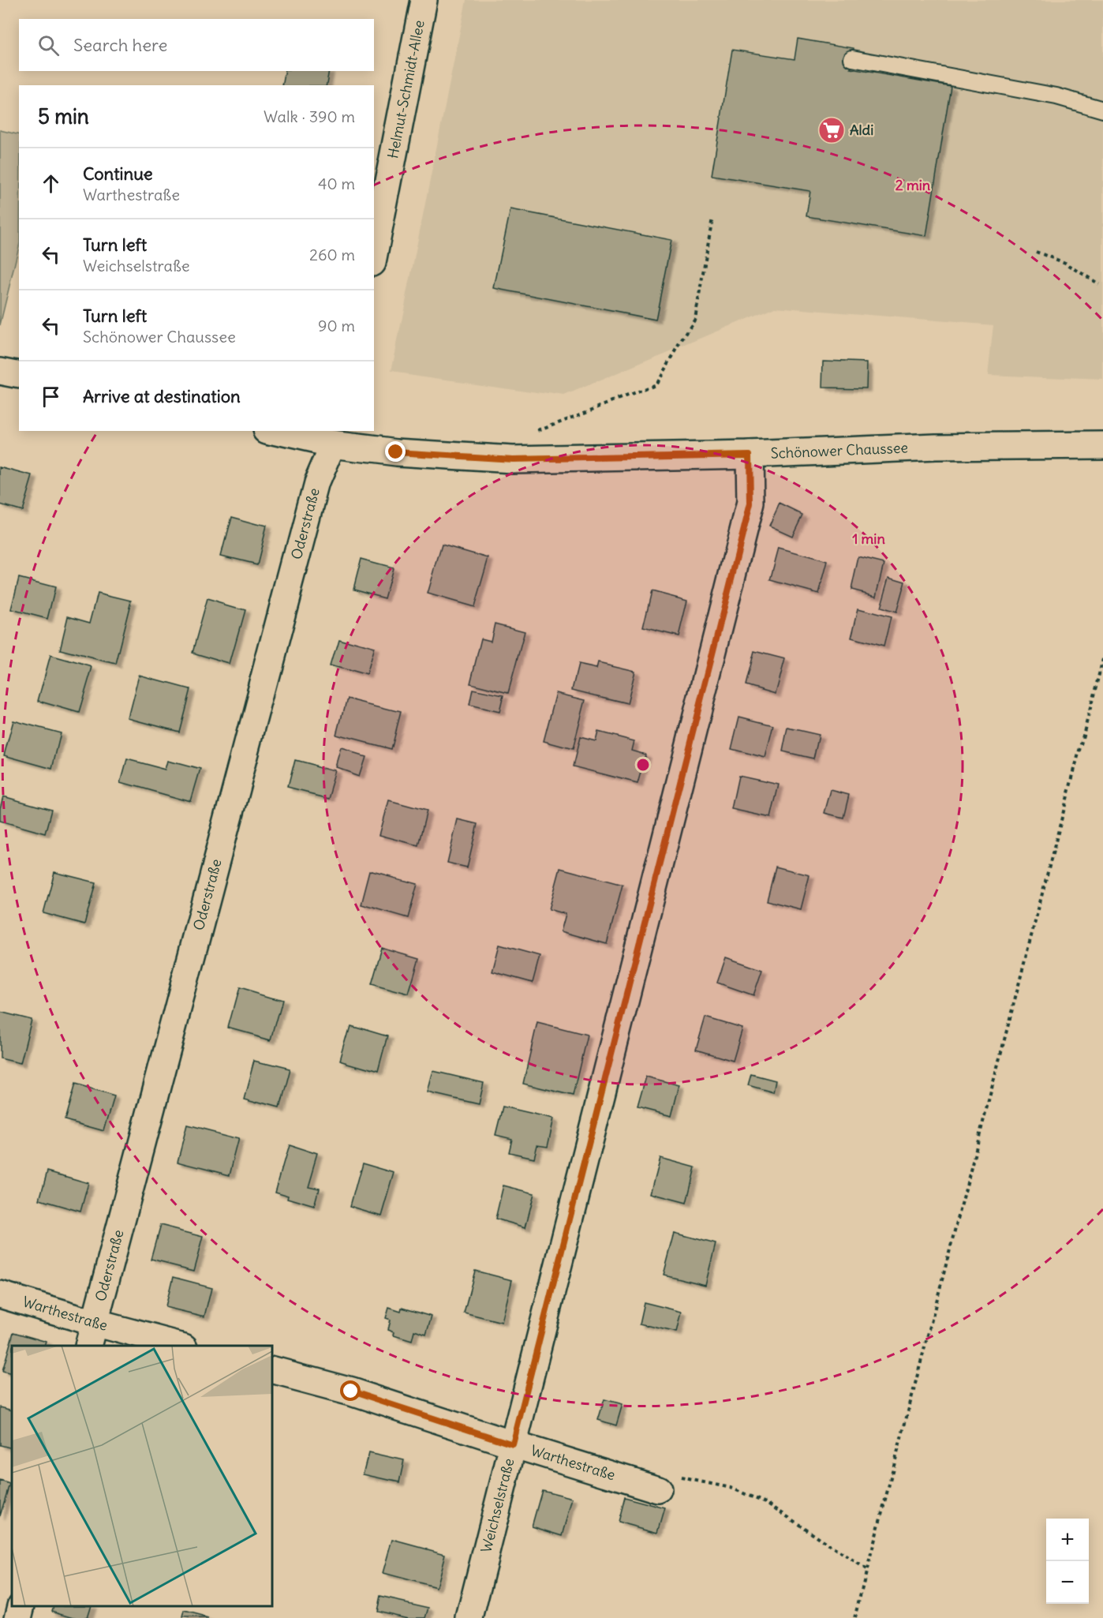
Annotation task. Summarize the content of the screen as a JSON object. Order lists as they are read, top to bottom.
{
  "streets": {
    "street": [
      "Helmut-Schmidt-Allee",
      "Schönower Chaussee",
      "Oderstraße",
      "Warthestraße",
      "Weichselstraße"
    ]
  },
  "crossings": [
    ["Schönower Chaussee", "Oderstraße"],
    ["Schönower Chaussee", "Weichselstraße"],
    ["Oderstraße", "Warthestraße"],
    ["Warthestraße", "Weichselstraße"]
  ],
  "places": {
    "supermarket": ["Aldi"]
  },
  "page": {
    "search": "Search here",
    "heading": ["5 min", "Walk · 390 m"],
    "list": [
      ["Continue", "Warthestraße", "40 m"],
      ["Turn left", "Weichselstraße", "260 m"],
      ["Turn left", "Schönower Chaussee", "90 m"],
      "Arrive at destination"
    ],
    "map_buttons": ["+", "−"]
  },
  "rings": ["2 min", "1 min"]
}
